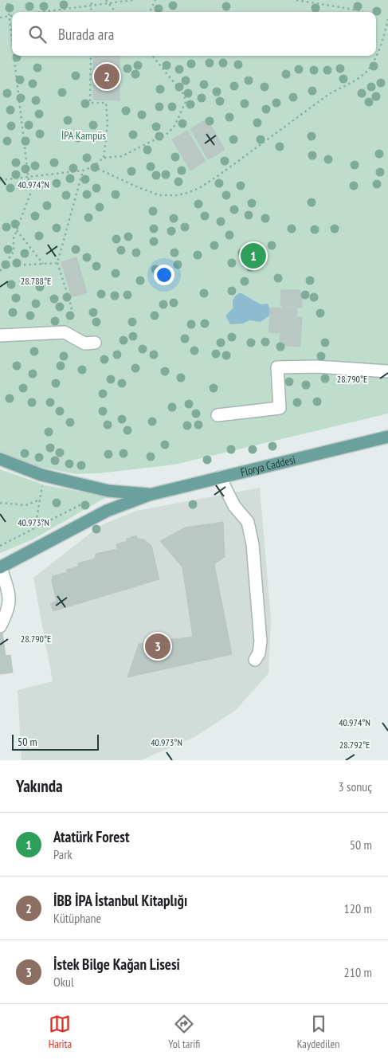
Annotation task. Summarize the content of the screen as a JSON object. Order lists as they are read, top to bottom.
{
  "streets": {
    "main road": ["Florya Caddesi"]
  },
  "parks": ["İPA Kampüs"],
  "scale_bar": "50 m",
  "page": {
    "search": "Burada ara",
    "pins": ["2", "1", "3"],
    "scale": "50 m",
    "heading": ["Yakında", "3 sonuç"],
    "list": [
      {
        "mark": "1",
        "name": "Atatürk Forest",
        "note": "Park",
        "value": "50 m"
      },
      {
        "mark": "2",
        "name": "İBB İPA İstanbul Kitaplığı",
        "note": "Kütüphane",
        "value": "120 m"
      },
      {
        "mark": "3",
        "name": "İstek Bilge Kağan Lisesi",
        "note": "Okul",
        "value": "210 m"
      }
    ],
    "nav": ["Harita", "Yol tarifi", "Kaydedilen"]
  },
  "coordinates": [
    "40.974°N",
    "28.788°E",
    "28.790°E",
    "40.973°N",
    "28.792°E"
  ]
}
